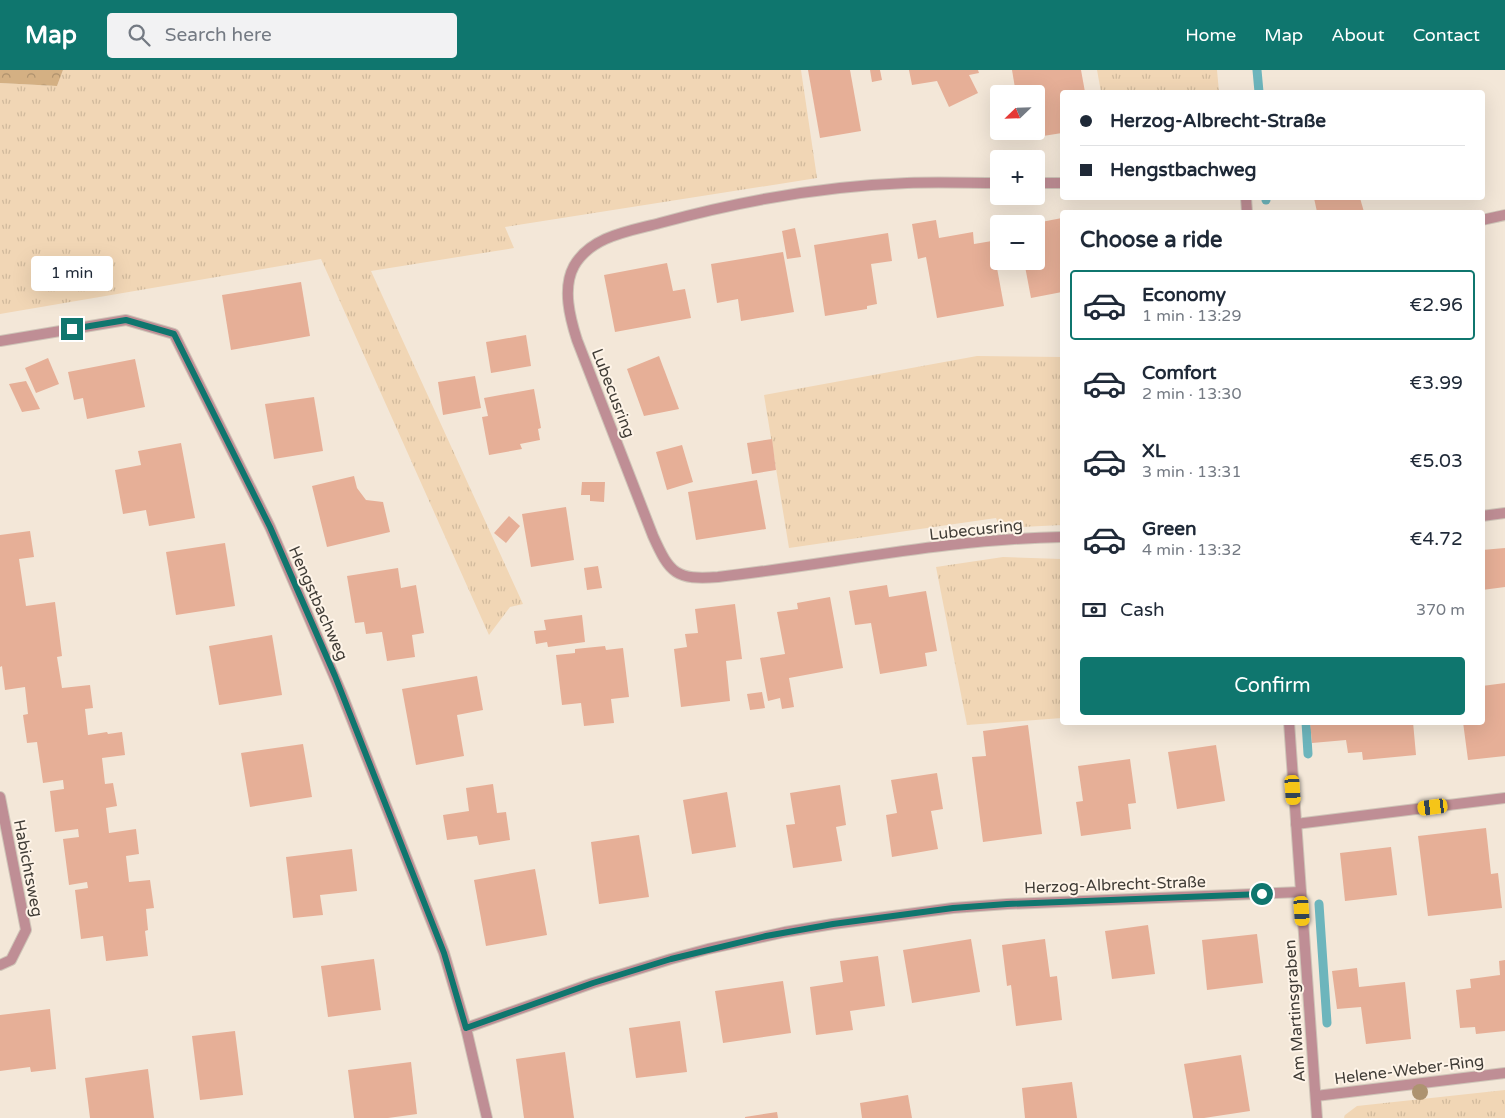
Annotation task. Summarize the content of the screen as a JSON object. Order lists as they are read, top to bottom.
{
  "streets": {
    "street": [
      "Lubecusring",
      "Hengstbachweg",
      "Habichtsweg",
      "Herzog-Albrecht-Straße",
      "Am Martinsgraben",
      "Helene-Weber-Ring"
    ]
  },
  "crossings": [
    ["Hengstbachweg", "Herzog-Albrecht-Straße"],
    ["Herzog-Albrecht-Straße", "Am Martinsgraben"],
    ["Am Martinsgraben", "Helene-Weber-Ring"]
  ],
  "north": "bottom left",
  "page": {
    "header": "Map",
    "search": "Search here",
    "nav": [
      "Home",
      "Map",
      "About",
      "Contact"
    ],
    "map_buttons": ["+", "−"],
    "banner": ["Herzog-Albrecht-Straße", "Hengstbachweg"],
    "heading": "Choose a ride",
    "bubble": "1 min",
    "list": [
      {
        "name": "Economy",
        "note": "1 min · 13:29",
        "value": "€2.96"
      },
      {
        "name": "Comfort",
        "note": "2 min · 13:30",
        "value": "€3.99"
      },
      {
        "name": "XL",
        "note": "3 min · 13:31",
        "value": "€5.03"
      },
      {
        "name": "Green",
        "note": "4 min · 13:32",
        "value": "€4.72"
      }
    ],
    "pay": ["Cash", "370 m"],
    "buttons": "Confirm"
  }
}
